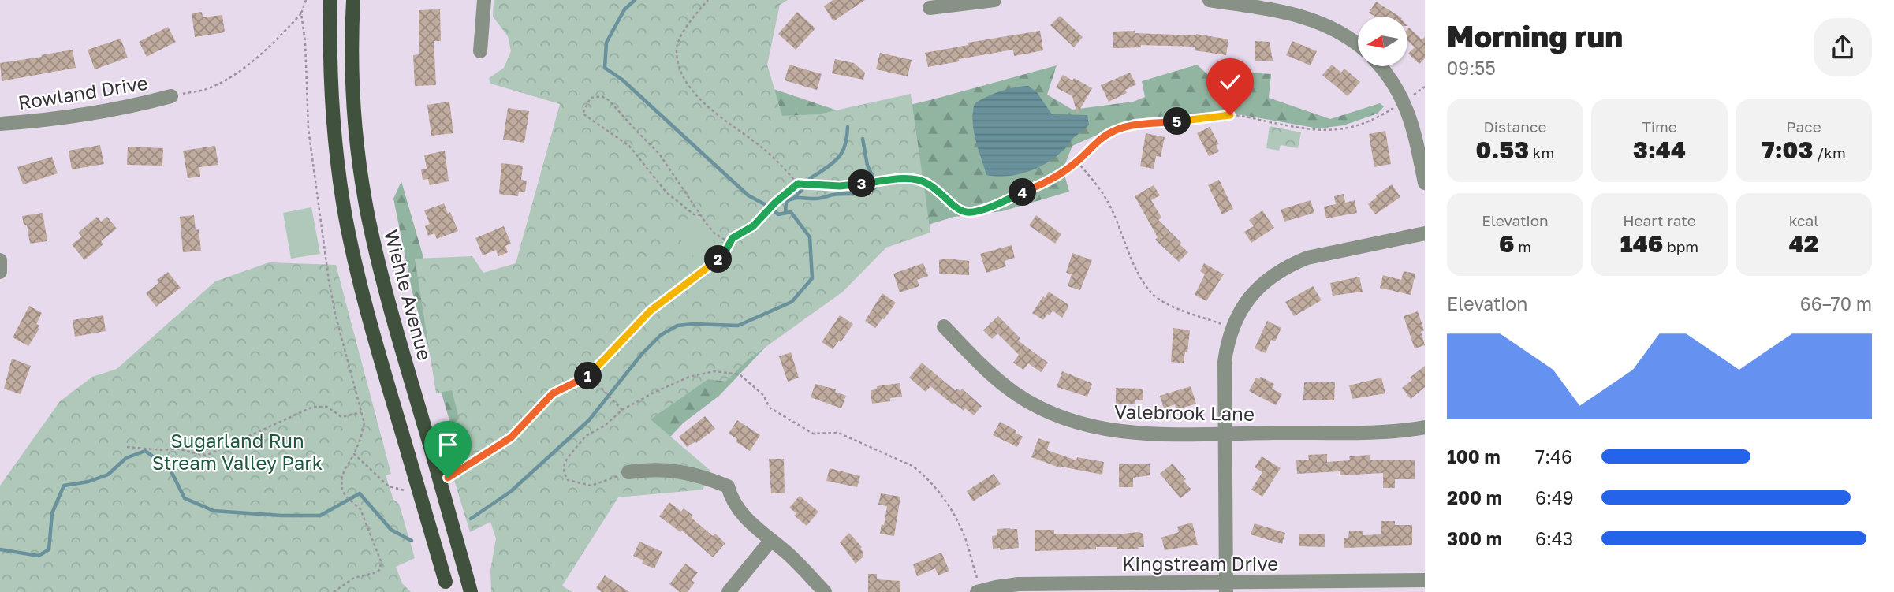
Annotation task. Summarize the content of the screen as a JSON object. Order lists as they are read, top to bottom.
{
  "streets": {
    "main road": ["Wiehle Avenue"],
    "street": ["Rowland Drive", "Valebrook Lane", "Kingstream Drive"]
  },
  "parks": ["Sugarland Run Stream Valley Park"],
  "north": "left",
  "page": {
    "heading": ["Morning run", "09:55"],
    "stats": [
      ["Distance", "0.53 km"],
      ["Time", "3:44"],
      ["Pace", "7:03 /km"],
      ["Elevation", "6 m"],
      ["Heart rate", "146 bpm"],
      ["kcal", "42"]
    ],
    "pins": [
      "5",
      "3",
      "4",
      "2",
      "1"
    ],
    "chart": ["Elevation", "66–70 m"],
    "list": [
      {
        "name": "100 m",
        "note": "7:46"
      },
      {
        "name": "200 m",
        "note": "6:49"
      },
      {
        "name": "300 m",
        "note": "6:43"
      }
    ]
  }
}
